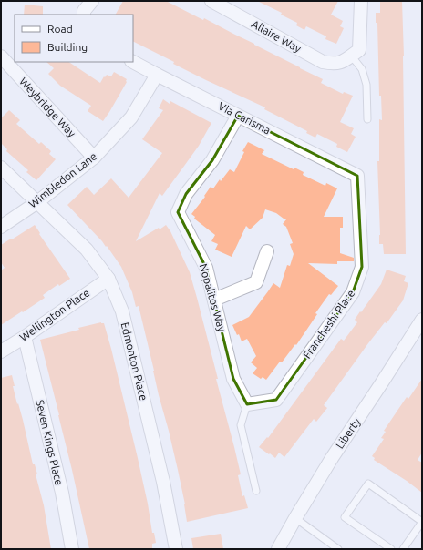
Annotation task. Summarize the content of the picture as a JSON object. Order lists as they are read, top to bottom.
{
  "streets": {
    "street": [
      "Allaire Way",
      "Weybridge Way",
      "Via Carisma",
      "Wimbledon Lane",
      "Nopalitos Way",
      "Wellington Place",
      "Francheshi Place",
      "Edmonton Place",
      "Liberty",
      "Seven Kings Place"
    ]
  },
  "crossings": [
    ["Weybridge Way", "Wimbledon Lane"],
    ["Via Carisma", "Wimbledon Lane"],
    ["Via Carisma", "Nopalitos Way"],
    ["Via Carisma", "Francheshi Place"],
    ["Wimbledon Lane", "Edmonton Place"],
    ["Nopalitos Way", "Francheshi Place"],
    ["Wellington Place", "Edmonton Place"],
    ["Wellington Place", "Seven Kings Place"]
  ],
  "legend": ["Road", "Building"]
}
